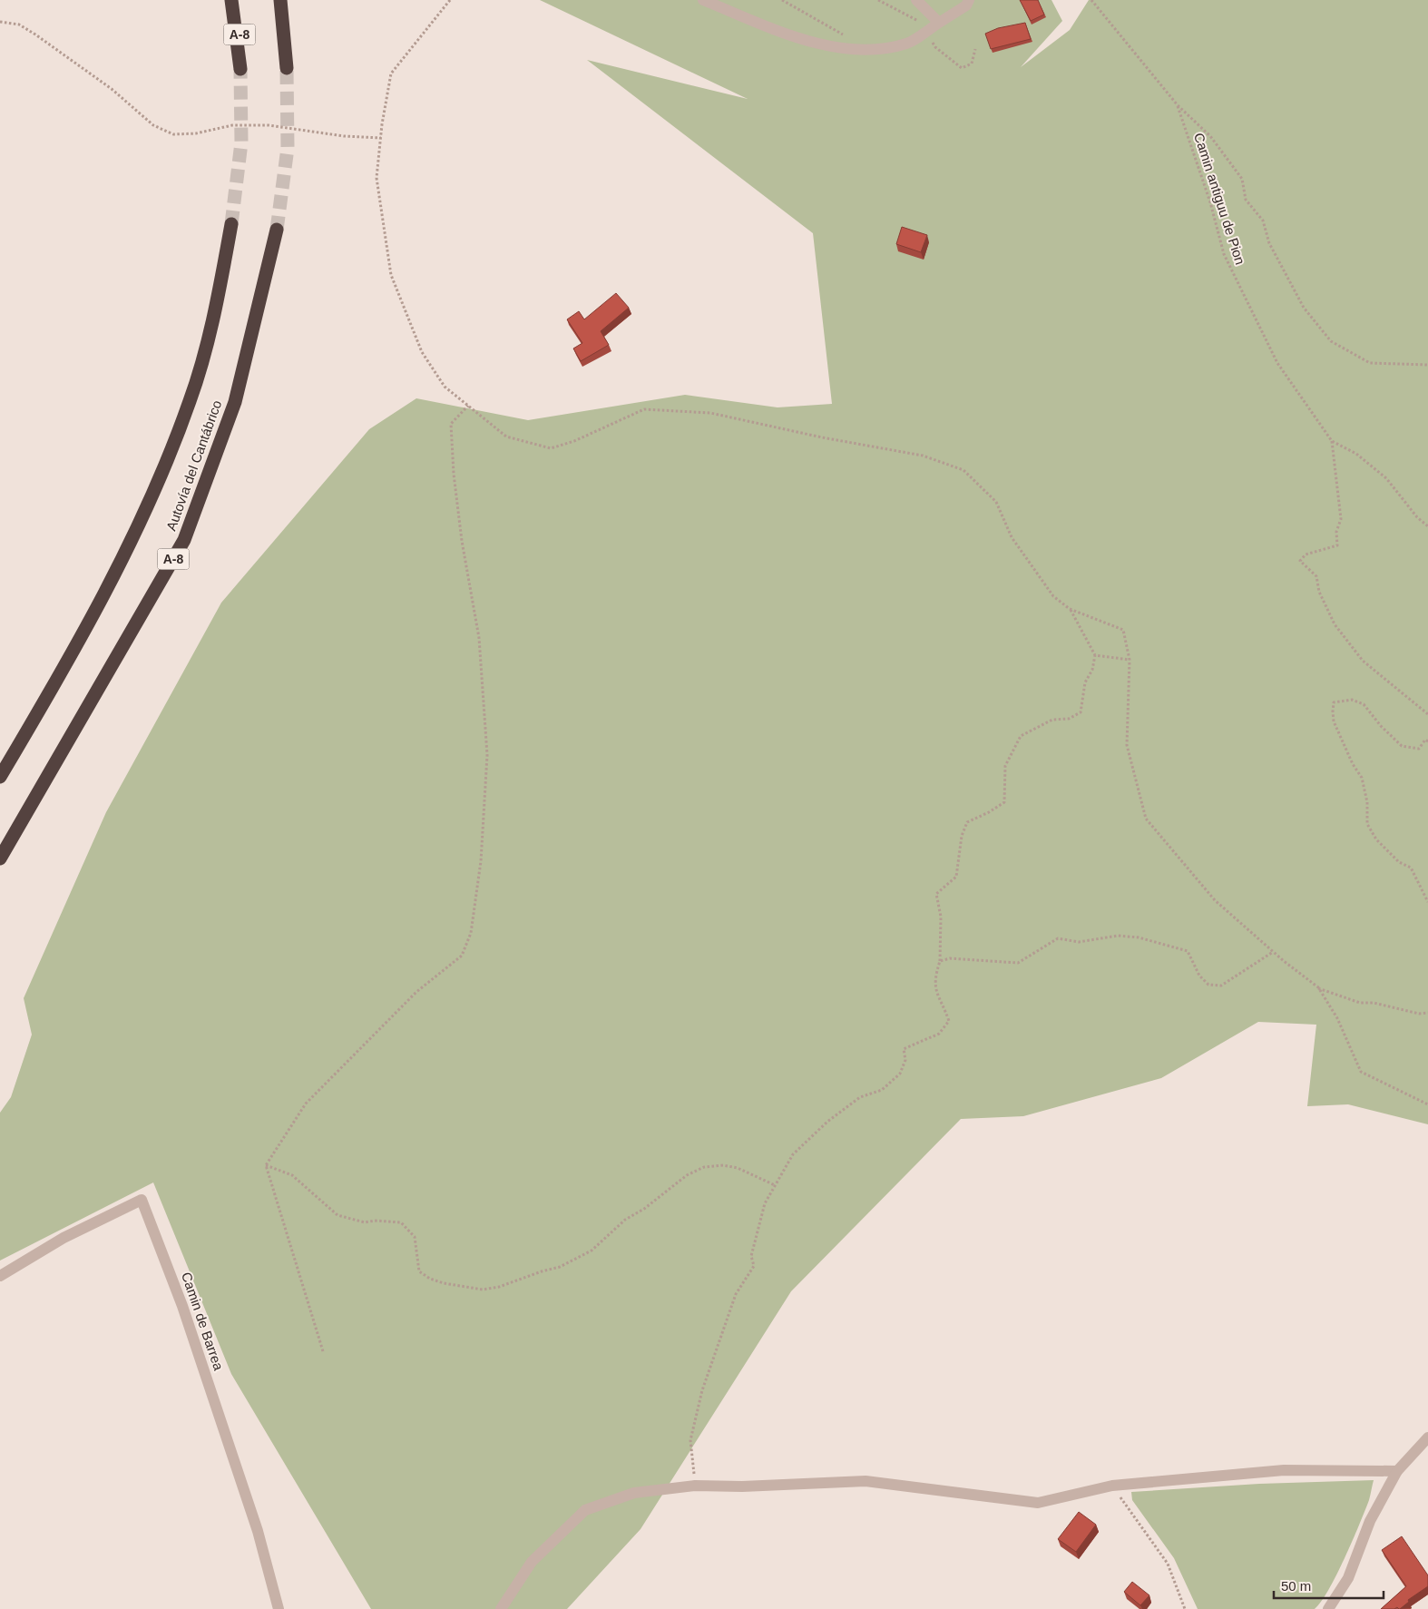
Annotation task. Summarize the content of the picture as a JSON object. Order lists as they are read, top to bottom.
{
  "streets": {
    "highway": ["A-8", "Autovía del Cantábrico"],
    "street": ["Camin de Barrea"],
    "path": ["Camin antiguu de Pion"]
  },
  "scale_bar": "50 m"
}
